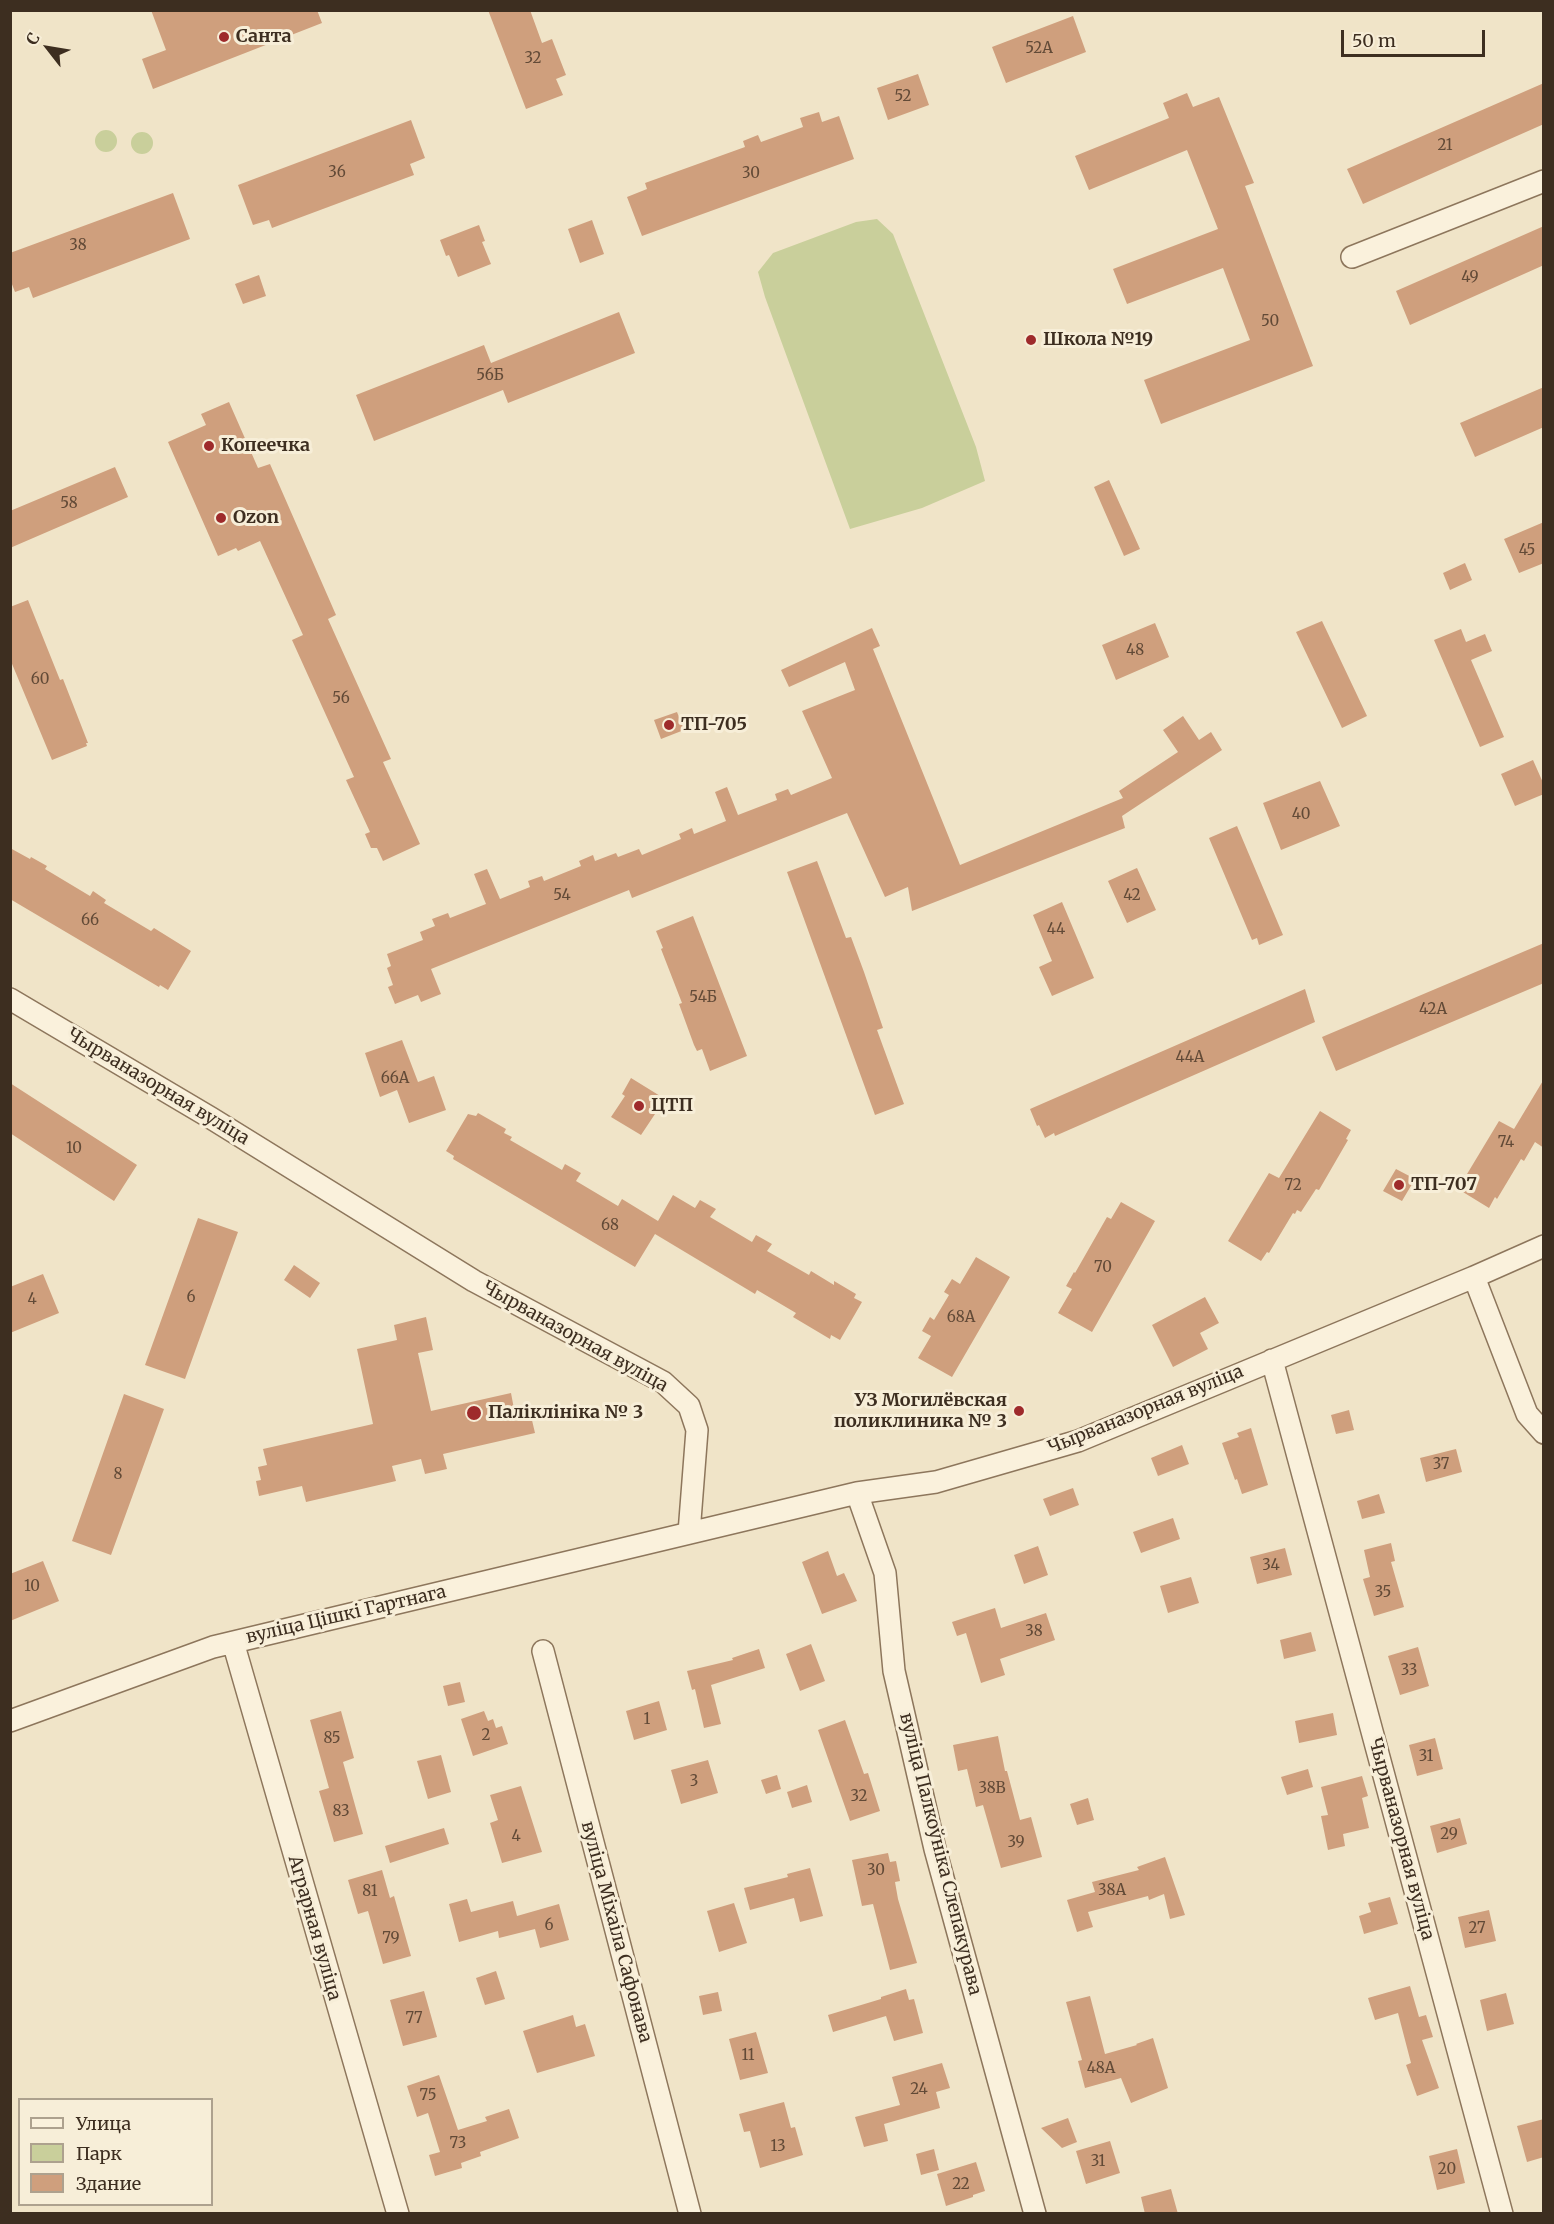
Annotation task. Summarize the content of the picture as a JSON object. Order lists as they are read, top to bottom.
{
  "streets": {
    "street": [
      "Чырваназорная вуліца",
      "вуліца Цішкі Гартнага",
      "вуліца Палкоўніка Слепакурава",
      "Аграрная вуліца",
      "вуліца Міхаіла Сафонава"
    ]
  },
  "crossings": [
    ["Чырваназорная вуліца", "вуліца Цішкі Гартнага"],
    ["Чырваназорная вуліца", "вуліца Палкоўніка Слепакурава"],
    ["вуліца Цішкі Гартнага", "Аграрная вуліца"]
  ],
  "places": [
    "Санта",
    "Школа №19",
    "Копеечка",
    "Ozon",
    "ТП-705",
    "ЦТП",
    "ТП-707",
    "УЗ Могилёвская поликлиника № 3",
    "Паліклініка № 3"
  ],
  "house_numbers": [
    "52А",
    "32",
    "52",
    "21",
    "36",
    "30",
    "38",
    "49",
    "50",
    "56Б",
    "58",
    "45",
    "48",
    "60",
    "56",
    "40",
    "54",
    "42",
    "66",
    "44",
    "54Б",
    "42А",
    "44А",
    "66А",
    "74",
    "10",
    "72",
    "68",
    "70",
    "6",
    "4",
    "68А",
    "37",
    "8",
    "34",
    "10",
    "35",
    "38",
    "33",
    "1",
    "2",
    "85",
    "31",
    "3",
    "38В",
    "32",
    "83",
    "29",
    "4",
    "39",
    "30",
    "38А",
    "81",
    "6",
    "27",
    "79",
    "77",
    "11",
    "48А",
    "24",
    "75",
    "73",
    "13",
    "31",
    "20",
    "22"
  ],
  "legend": ["Улица", "Парк", "Здание"],
  "scale_bar": "50 m",
  "north": "top left"
}
